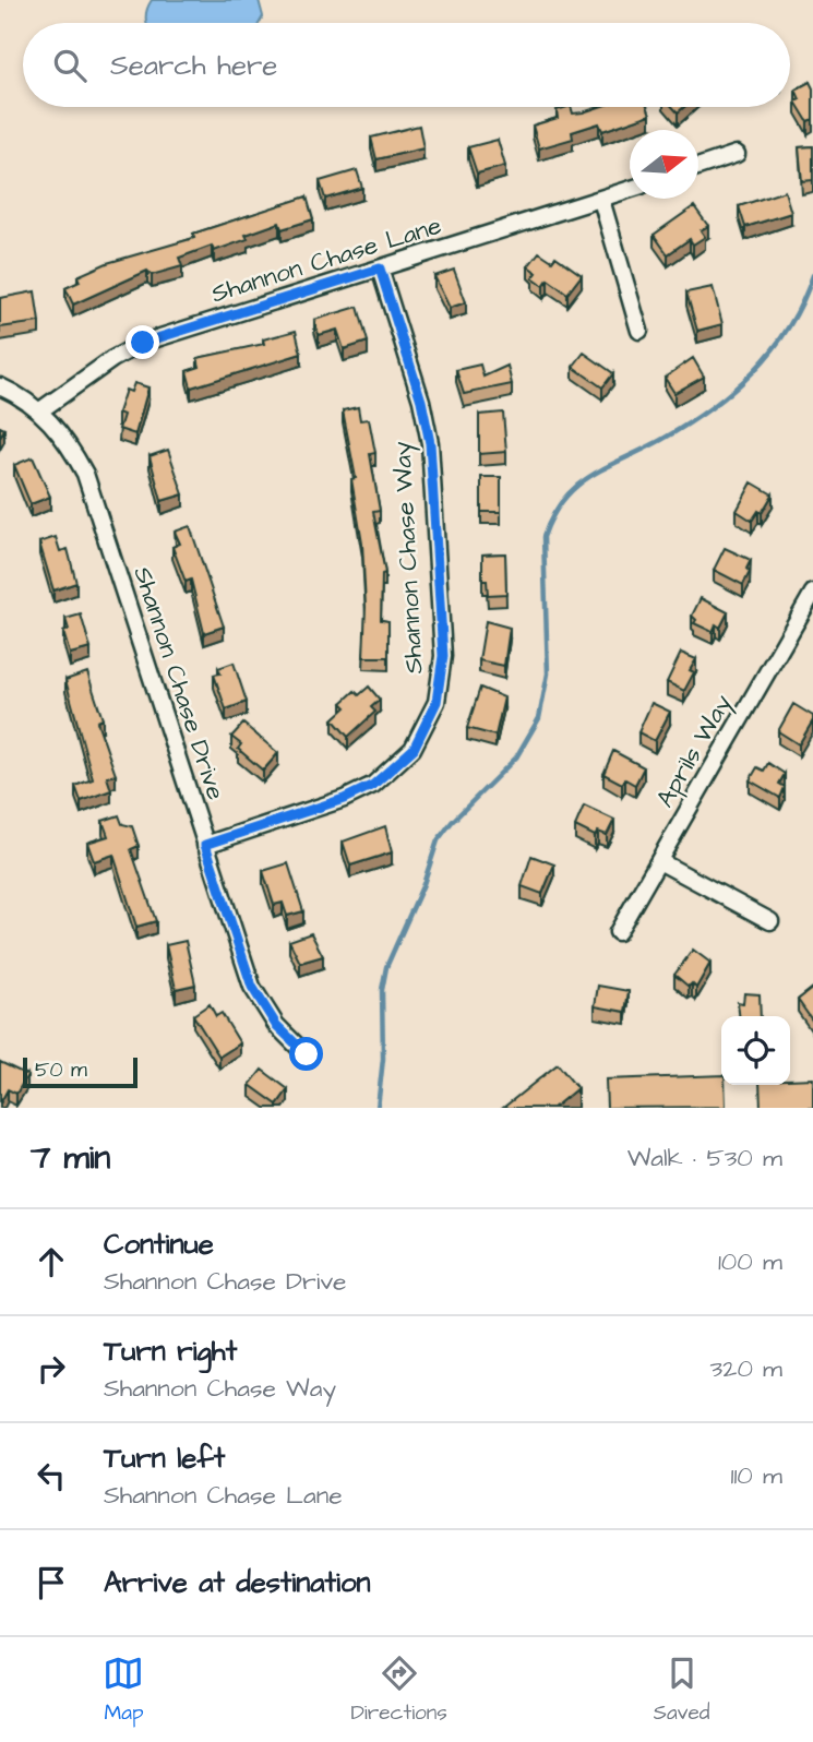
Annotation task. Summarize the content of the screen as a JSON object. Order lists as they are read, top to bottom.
{
  "streets": {
    "street": [
      "Shannon Chase Lane",
      "Shannon Chase Way",
      "Shannon Chase Drive",
      "Aprils Way"
    ]
  },
  "crossings": [
    ["Shannon Chase Lane", "Shannon Chase Way"],
    ["Shannon Chase Lane", "Shannon Chase Drive"],
    ["Shannon Chase Way", "Shannon Chase Drive"]
  ],
  "scale_bar": "50 m",
  "north": "right",
  "page": {
    "search": "Search here",
    "scale": "50 m",
    "heading": ["7 min", "Walk · 530 m"],
    "list": [
      ["Continue", "Shannon Chase Drive", "100 m"],
      ["Turn right", "Shannon Chase Way", "320 m"],
      ["Turn left", "Shannon Chase Lane", "110 m"],
      "Arrive at destination"
    ],
    "nav": ["Map", "Directions", "Saved"]
  }
}
